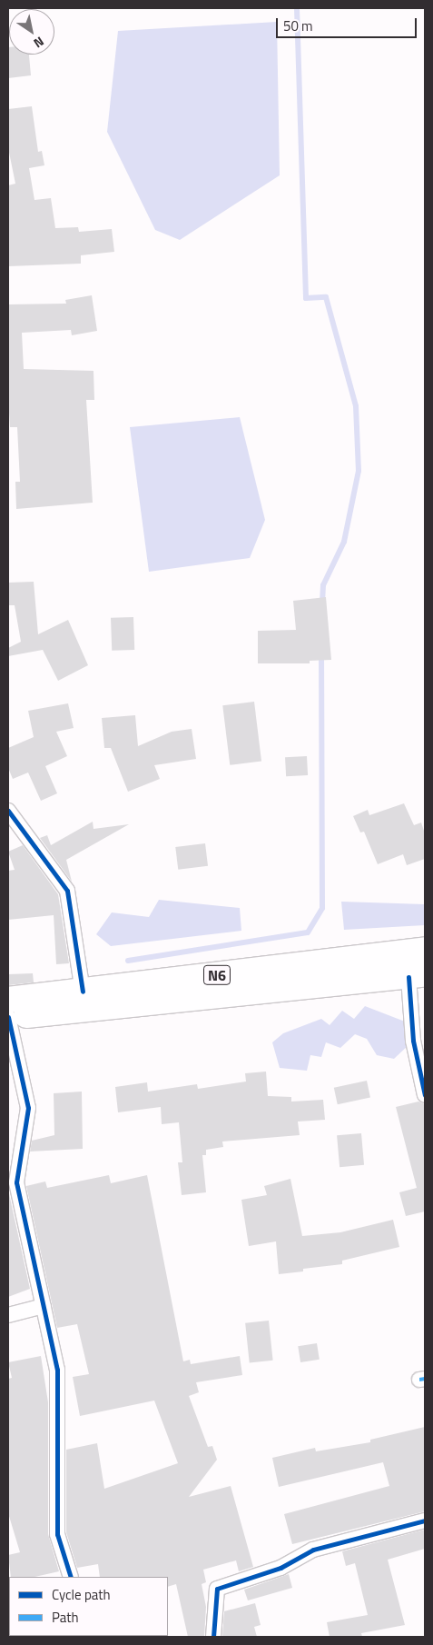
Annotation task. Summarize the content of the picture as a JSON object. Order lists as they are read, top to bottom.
{
  "streets": {
    "highway": ["N6"]
  },
  "legend": ["Cycle path", "Path"],
  "scale_bar": "50 m",
  "north": "bottom right"
}
